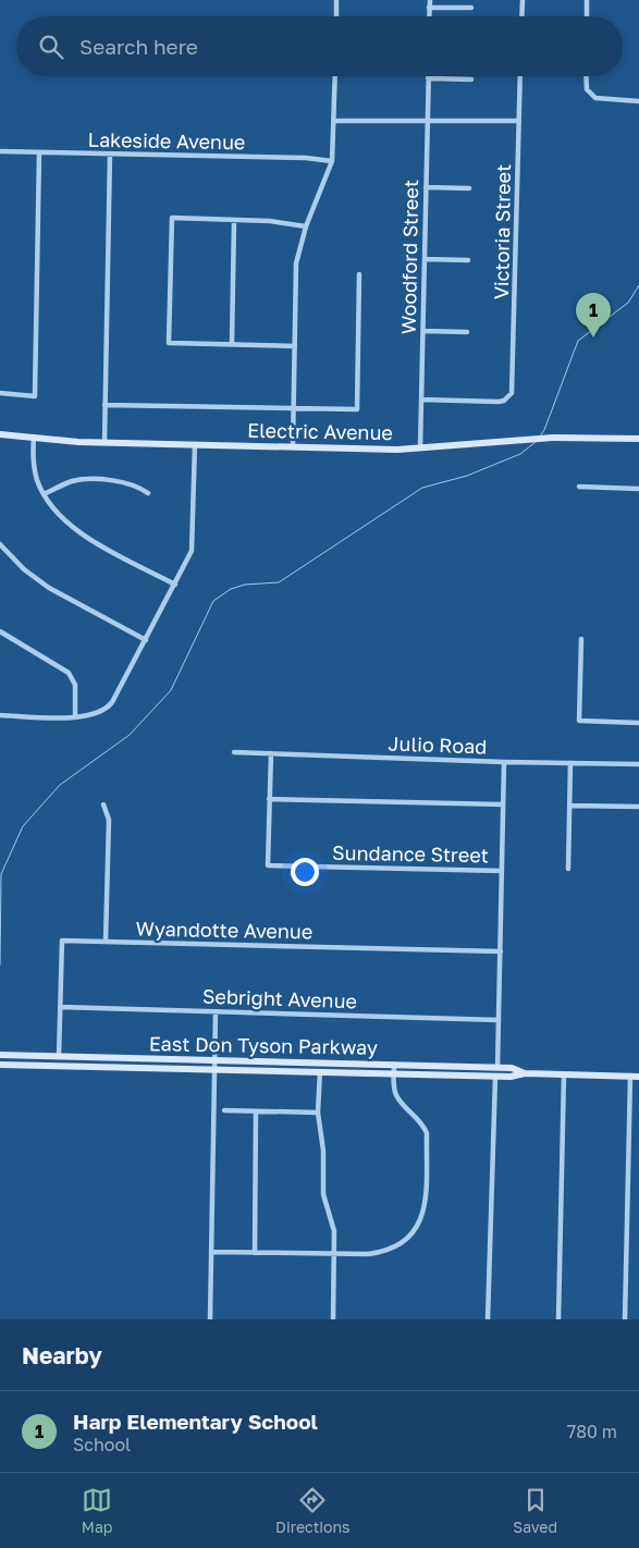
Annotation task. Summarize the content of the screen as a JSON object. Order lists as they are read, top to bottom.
{
  "streets": {
    "main road": ["Electric Avenue", "East Don Tyson Parkway"],
    "street": [
      "Lakeside Avenue",
      "Victoria Street",
      "Woodford Street",
      "Julio Road",
      "Sundance Street",
      "Wyandotte Avenue",
      "Sebright Avenue"
    ]
  },
  "crossings": [
    ["Victoria Street", "Woodford Street"],
    ["Woodford Street", "Electric Avenue"],
    ["Julio Road", "Sundance Street"],
    ["Wyandotte Avenue", "Sebright Avenue"],
    ["Wyandotte Avenue", "East Don Tyson Parkway"]
  ],
  "page": {
    "search": "Search here",
    "pins": "1",
    "heading": "Nearby",
    "list": [
      {
        "mark": "1",
        "name": "Harp Elementary School",
        "note": "School",
        "value": "780 m"
      }
    ],
    "nav": ["Map", "Directions", "Saved"]
  }
}
